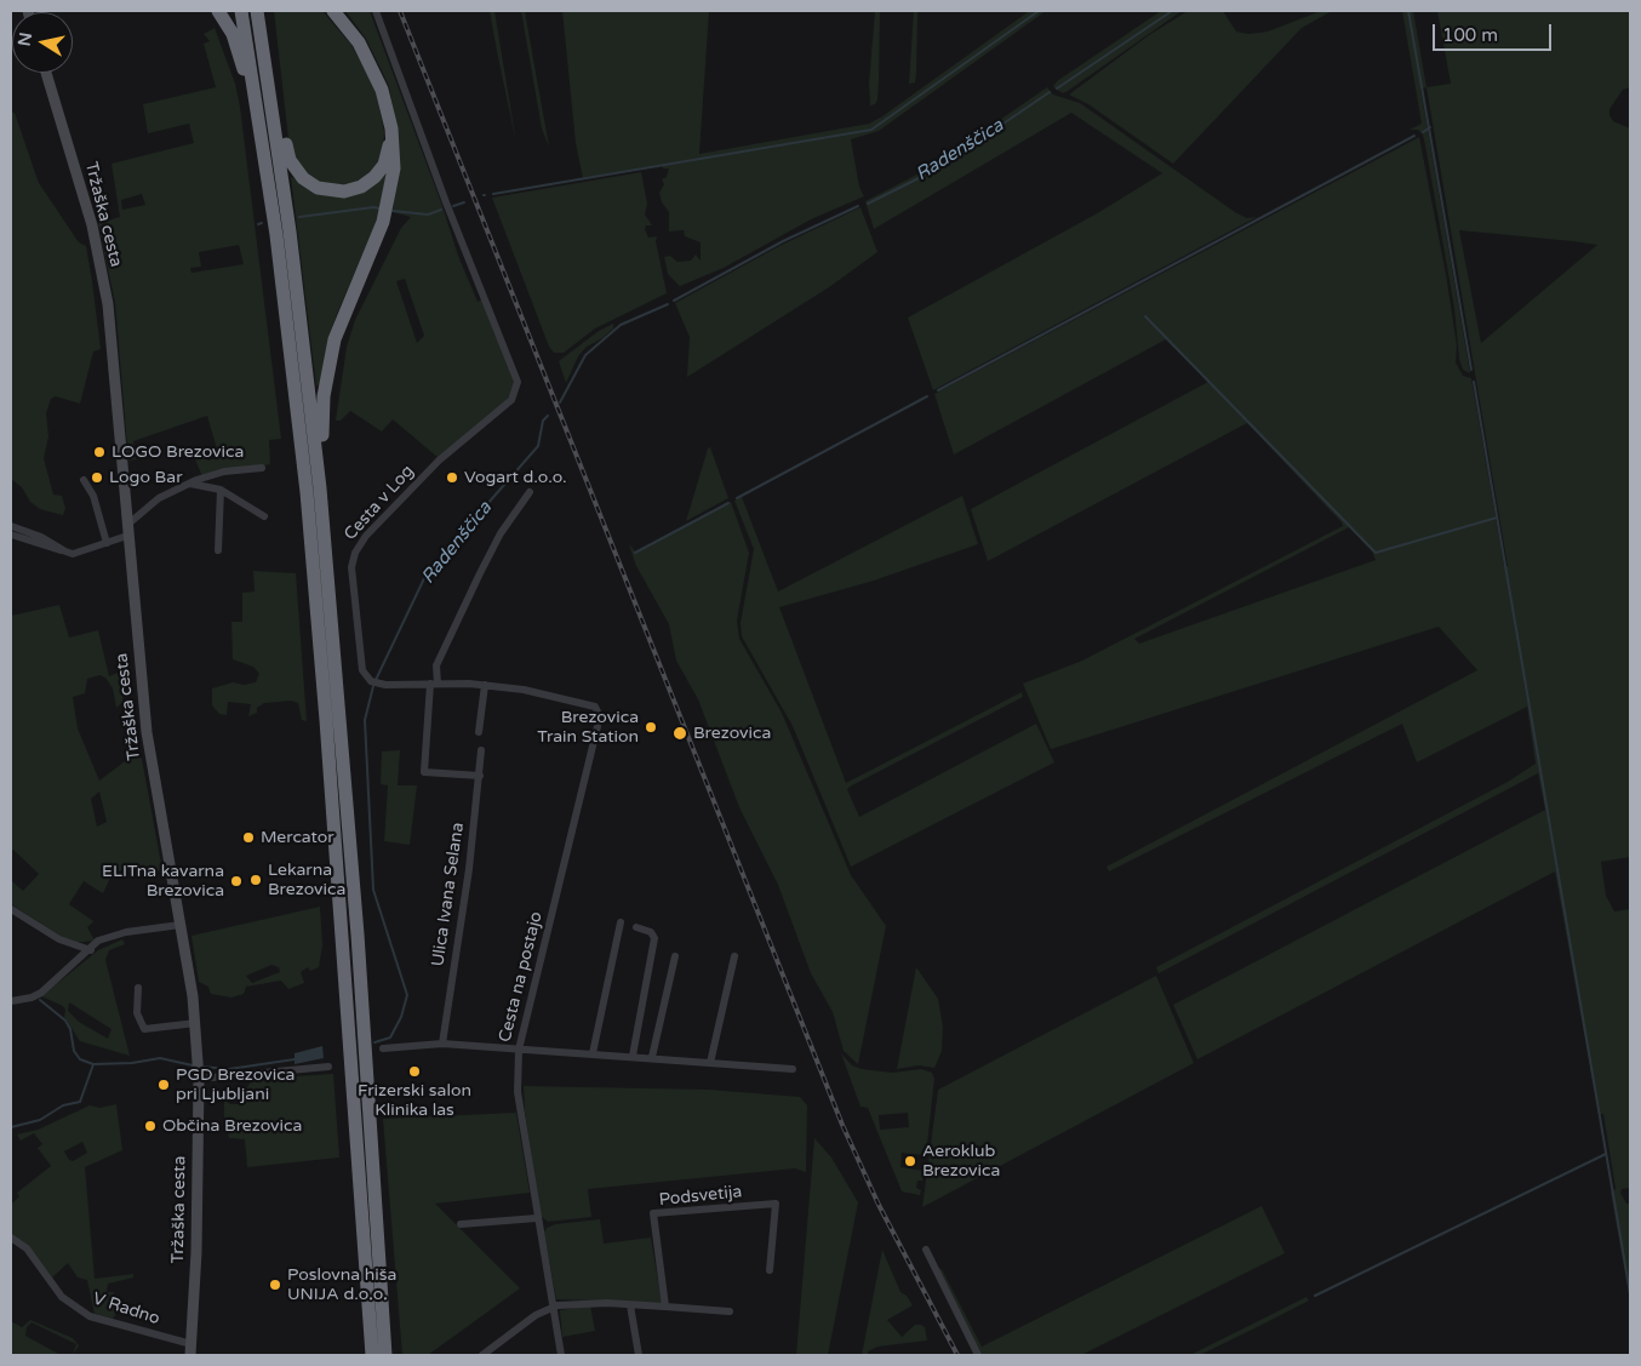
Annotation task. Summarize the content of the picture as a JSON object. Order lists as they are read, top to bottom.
{
  "streets": {
    "main road": ["Tržaška cesta"],
    "street": [
      "Cesta v Log",
      "Ulica Ivana Selana",
      "Cesta na postajo",
      "Podsvetija",
      "V Radno"
    ]
  },
  "crossings": [
    ["Tržaška cesta", "V Radno"],
    ["Cesta v Log", "Cesta na postajo"]
  ],
  "water": ["Radenščica"],
  "places": [
    "LOGO Brezovica",
    "Logo Bar",
    "Vogart d.o.o.",
    "Brezovica Train Station",
    "Brezovica",
    "Mercator",
    "Lekarna Brezovica",
    "ELITna kavarna Brezovica",
    "Frizerski salon Klinika las",
    "PGD Brezovica pri Ljubljani",
    "Občina Brezovica",
    "Aeroklub Brezovica",
    "Poslovna hiša UNIJA d.o.o."
  ],
  "scale_bar": "100 m",
  "north": "left"
}
